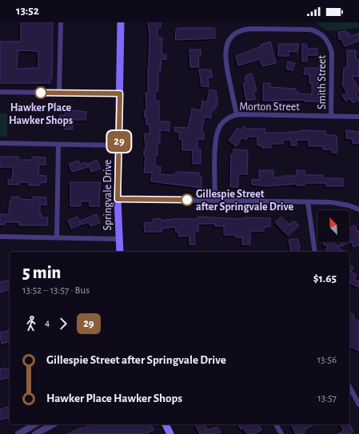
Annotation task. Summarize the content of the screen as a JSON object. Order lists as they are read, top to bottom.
{
  "streets": {
    "main road": ["Springvale Drive"],
    "street": ["Smith Street", "Morton Street"]
  },
  "crossings": [
    ["Smith Street", "Morton Street"]
  ],
  "places": ["Hawker Place Hawker Shops", "Gillespie Street after Springvale Drive"],
  "lines": ["bus line 29"],
  "north": "top left",
  "page": {
    "status": "13:52",
    "on_map": "29",
    "heading": ["5 min", "13:52 – 13:57 · Bus", "$1.65"],
    "legs": ["4", "29"],
    "list": [
      {
        "name": "Gillespie Street after Springvale Drive",
        "value": "13:56"
      },
      {
        "name": "Hawker Place Hawker Shops",
        "value": "13:57"
      }
    ]
  }
}
